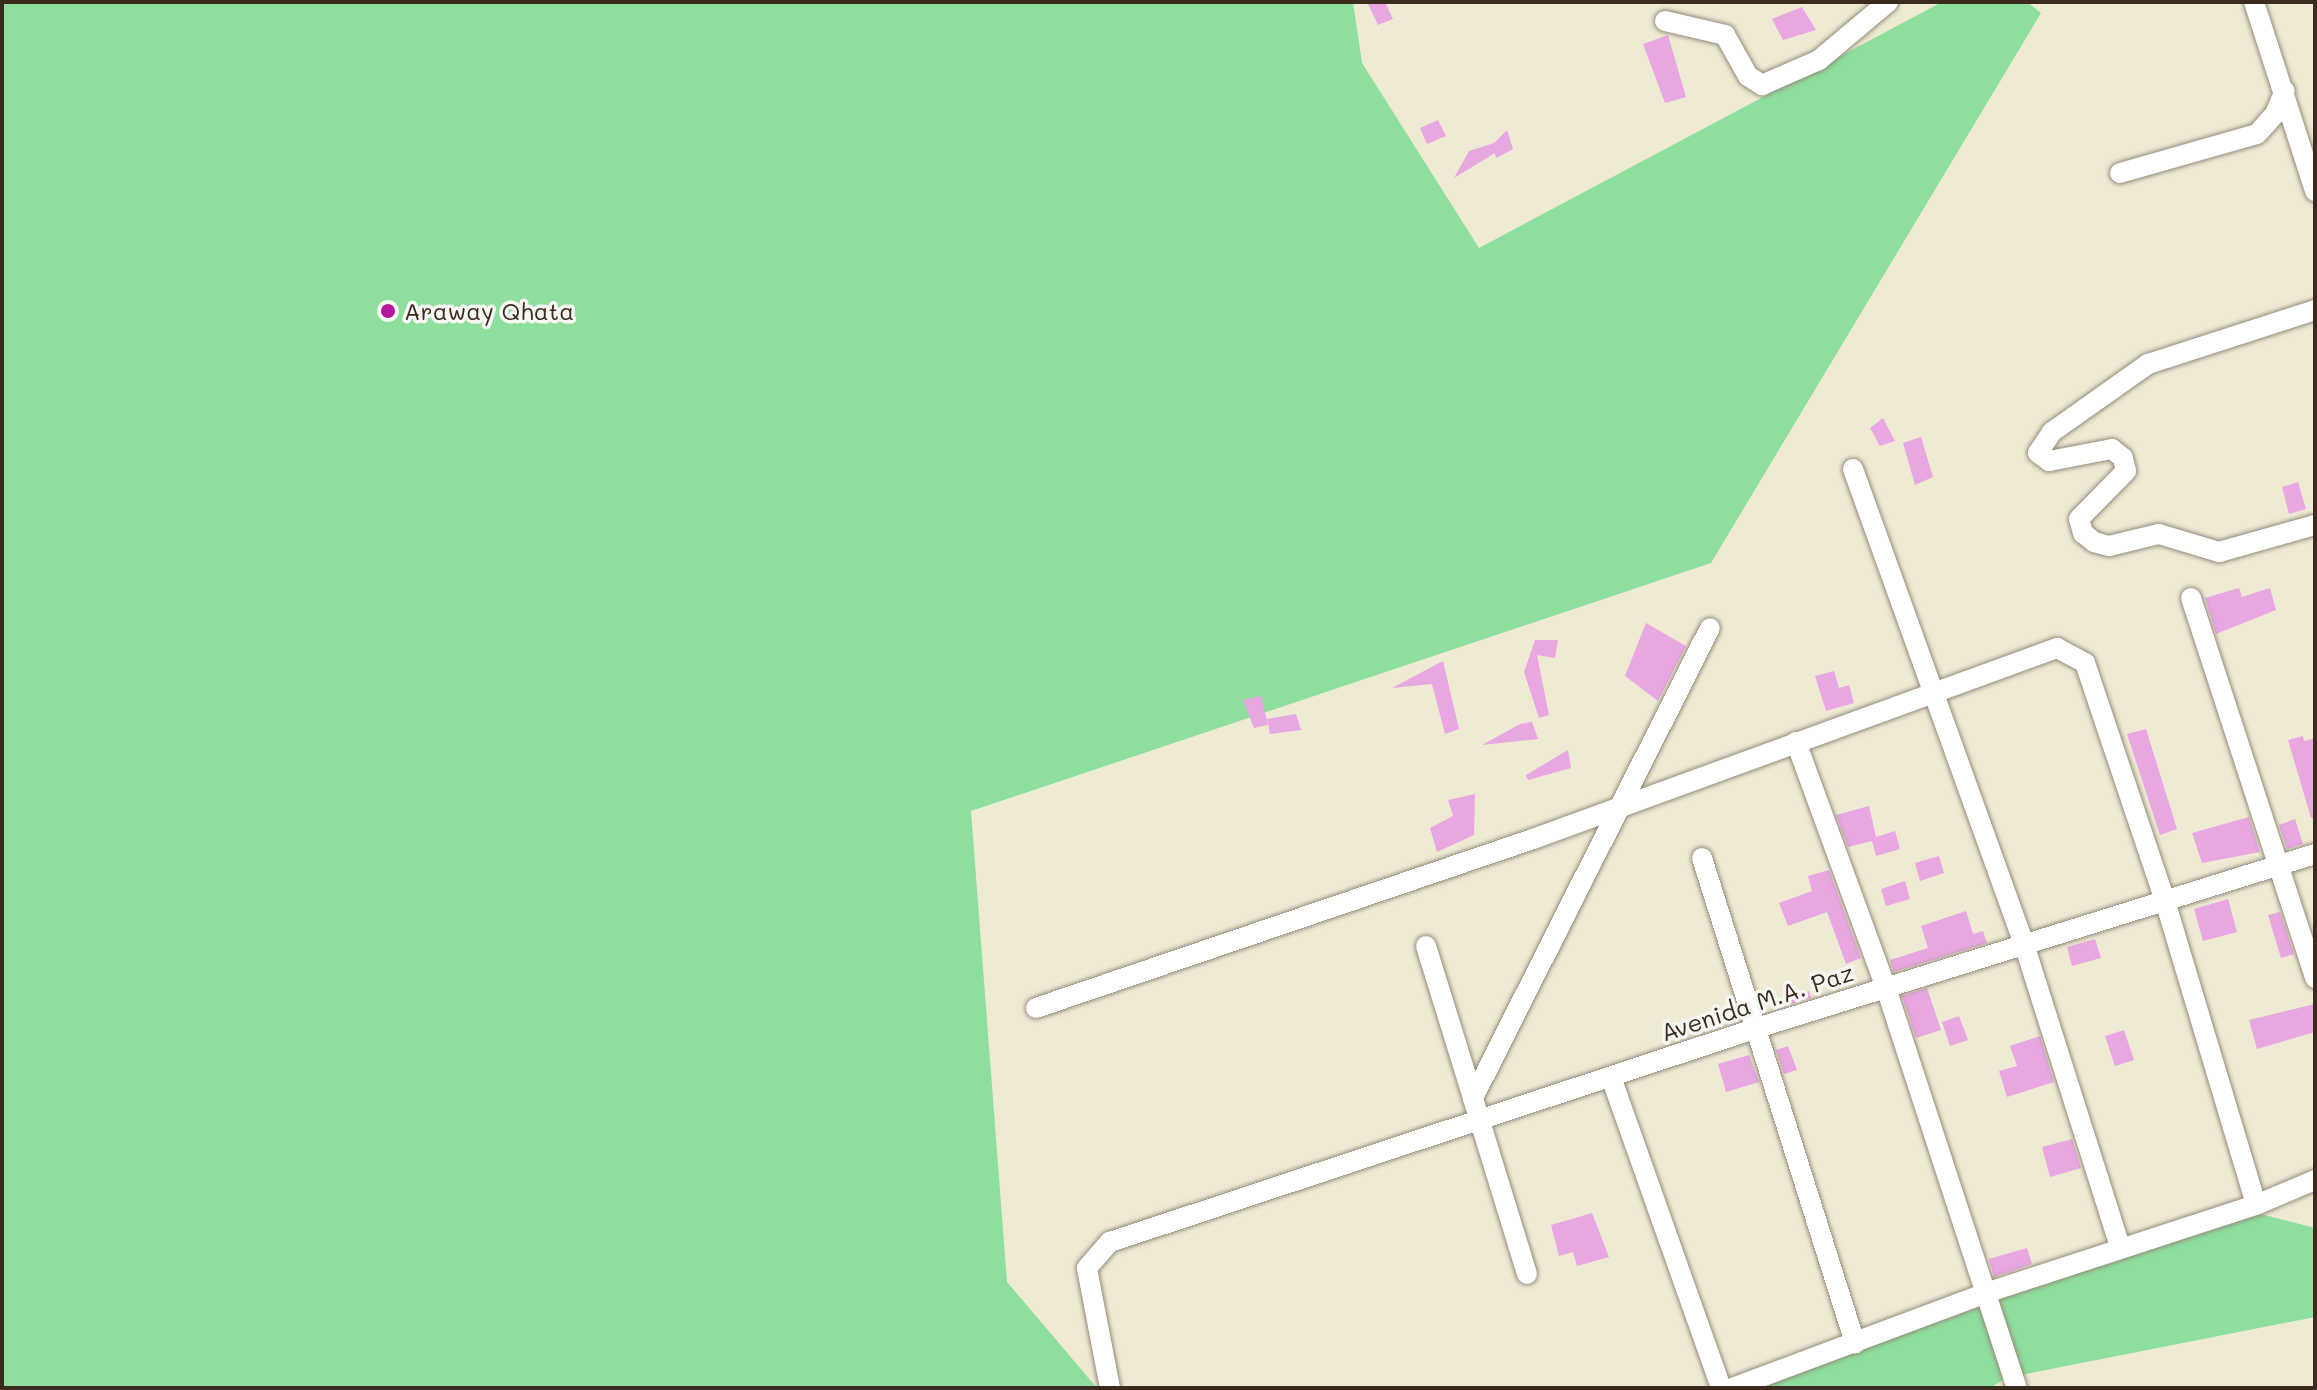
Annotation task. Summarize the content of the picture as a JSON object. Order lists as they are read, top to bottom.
{
  "streets": {
    "street": ["Avenida M.A. Paz"]
  },
  "places": ["Araway Qhata"]
}
